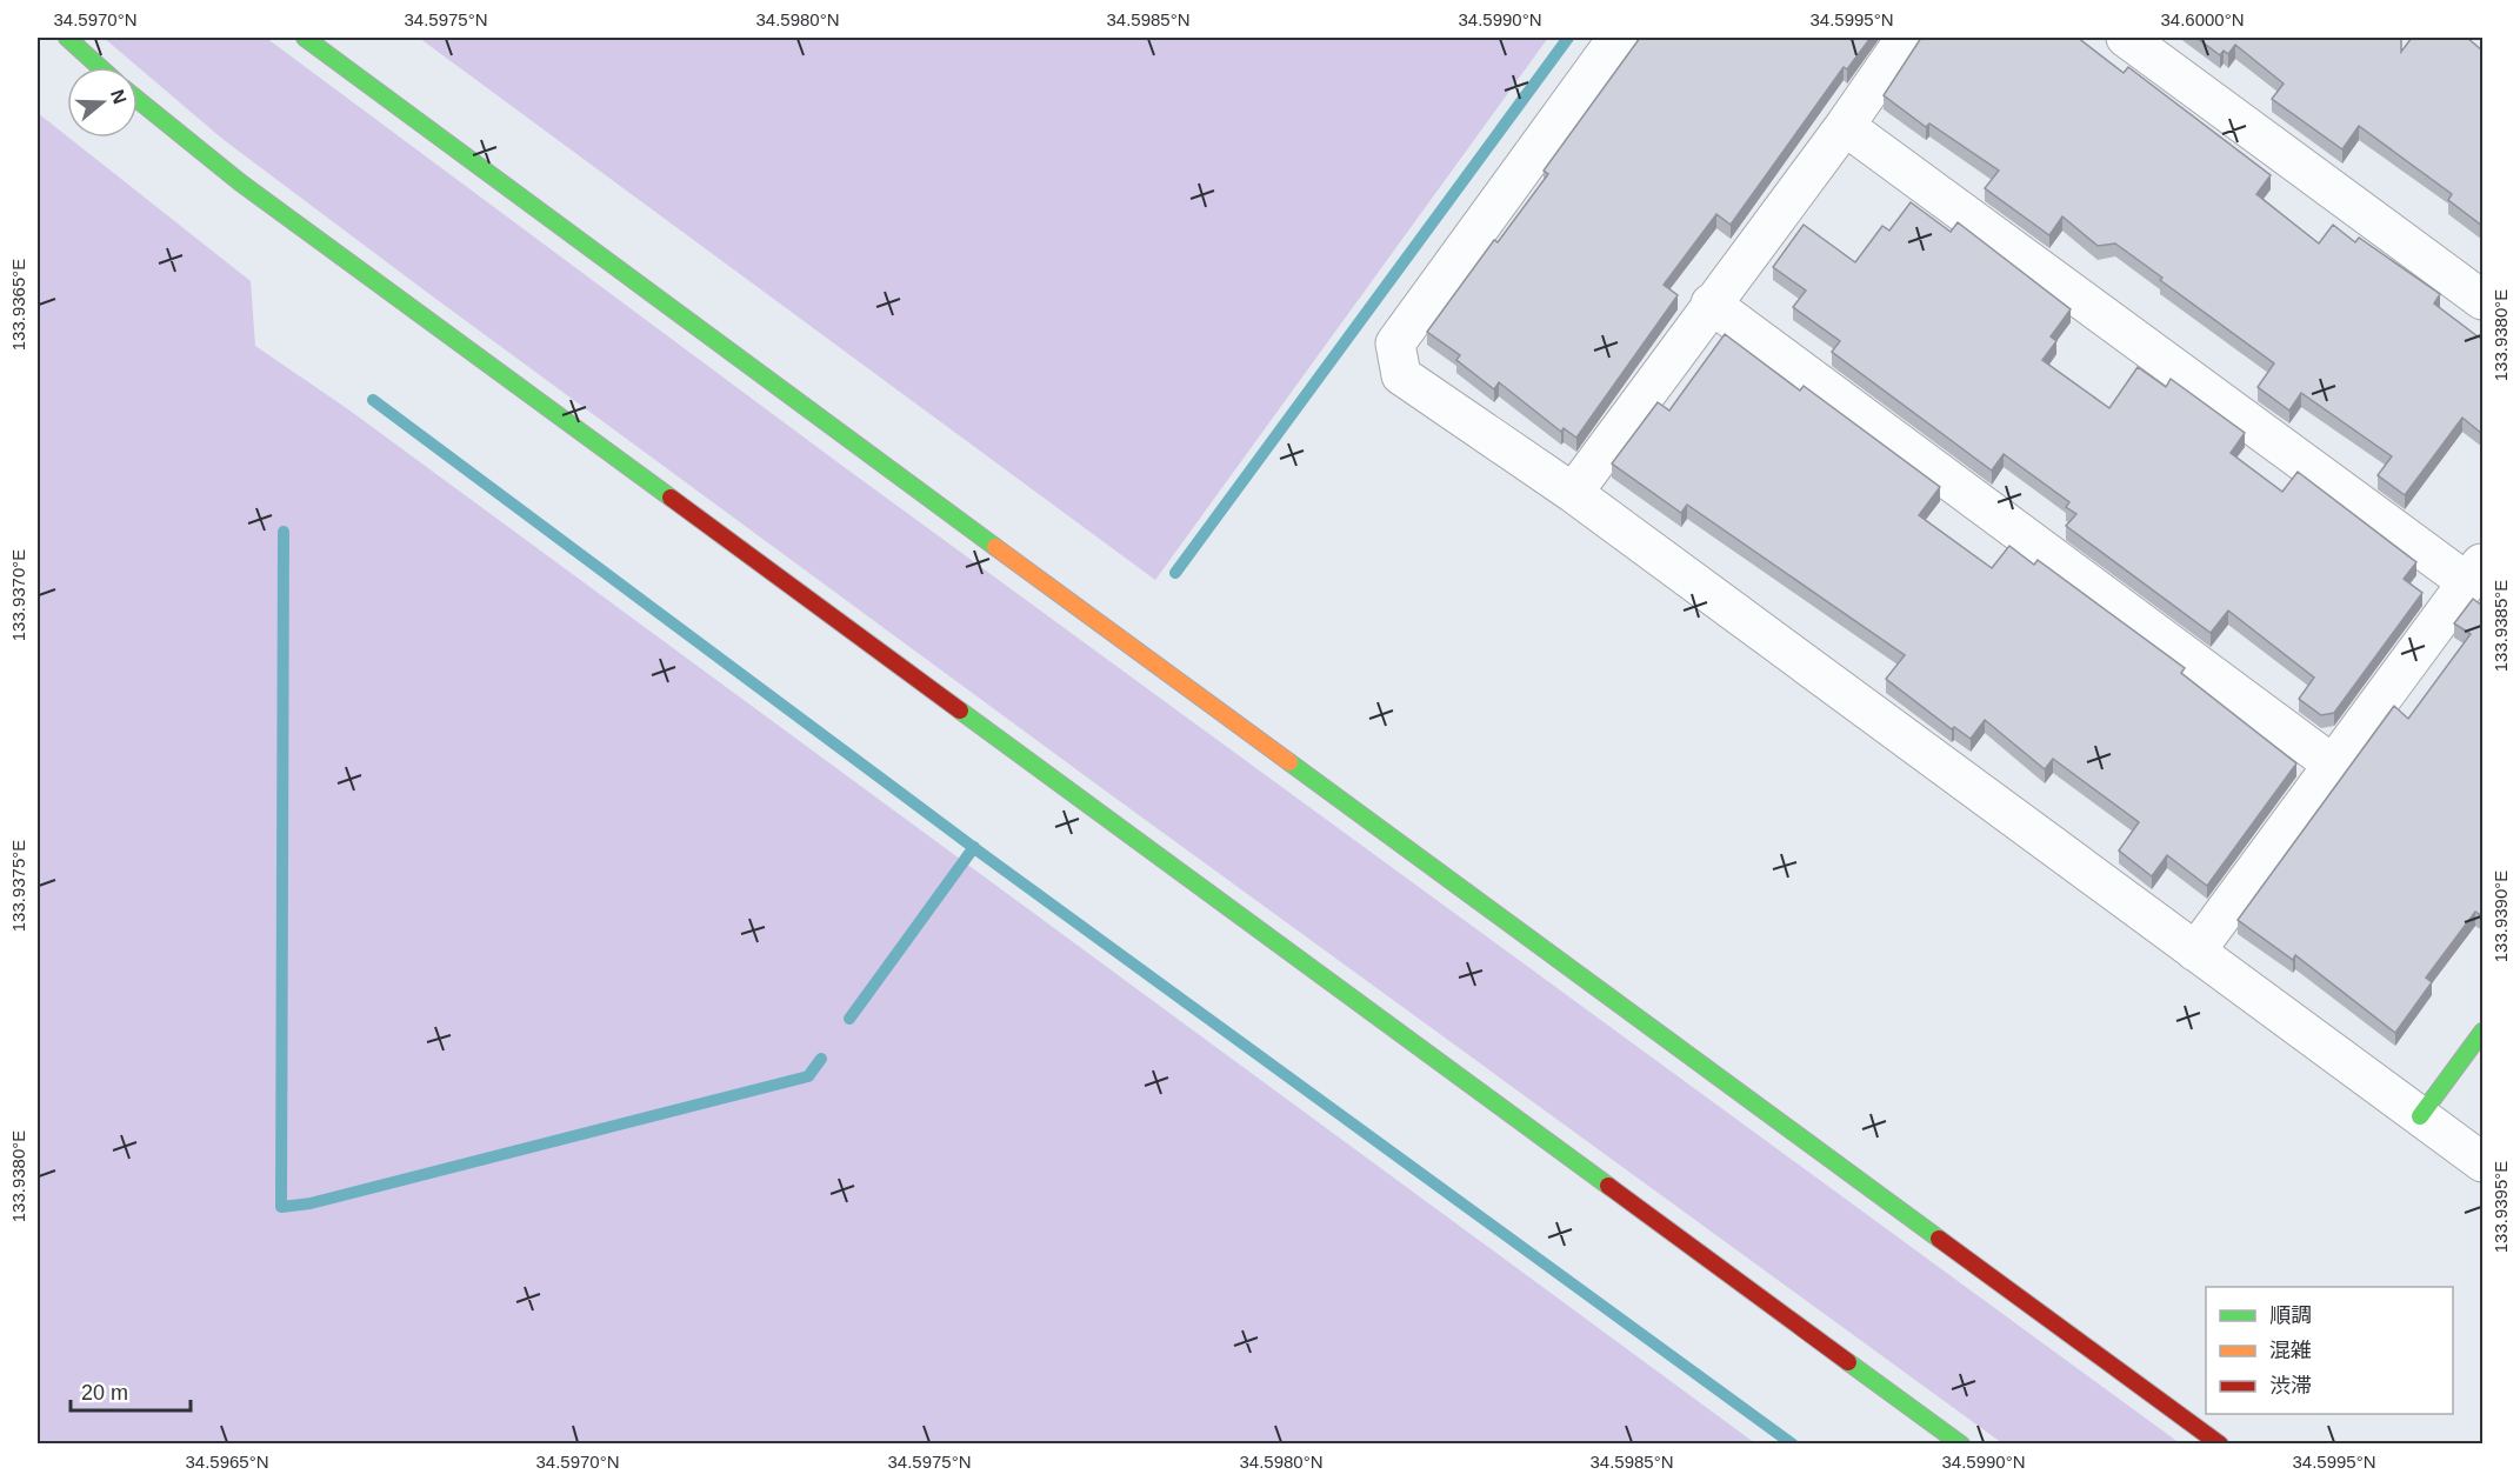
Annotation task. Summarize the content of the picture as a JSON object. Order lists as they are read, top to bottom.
{
  "legend": ["順調", "混雑", "渋滞"],
  "scale_bar": "20 m",
  "north": "right",
  "coordinates": [
    "34.5970°N",
    "34.5975°N",
    "34.5980°N",
    "34.5985°N",
    "34.5990°N",
    "34.5995°N",
    "34.6000°N",
    "133.9365°E",
    "133.9380°E",
    "133.9370°E",
    "133.9385°E",
    "133.9375°E",
    "133.9390°E",
    "133.9395°E",
    "34.5965°N"
  ]
}
